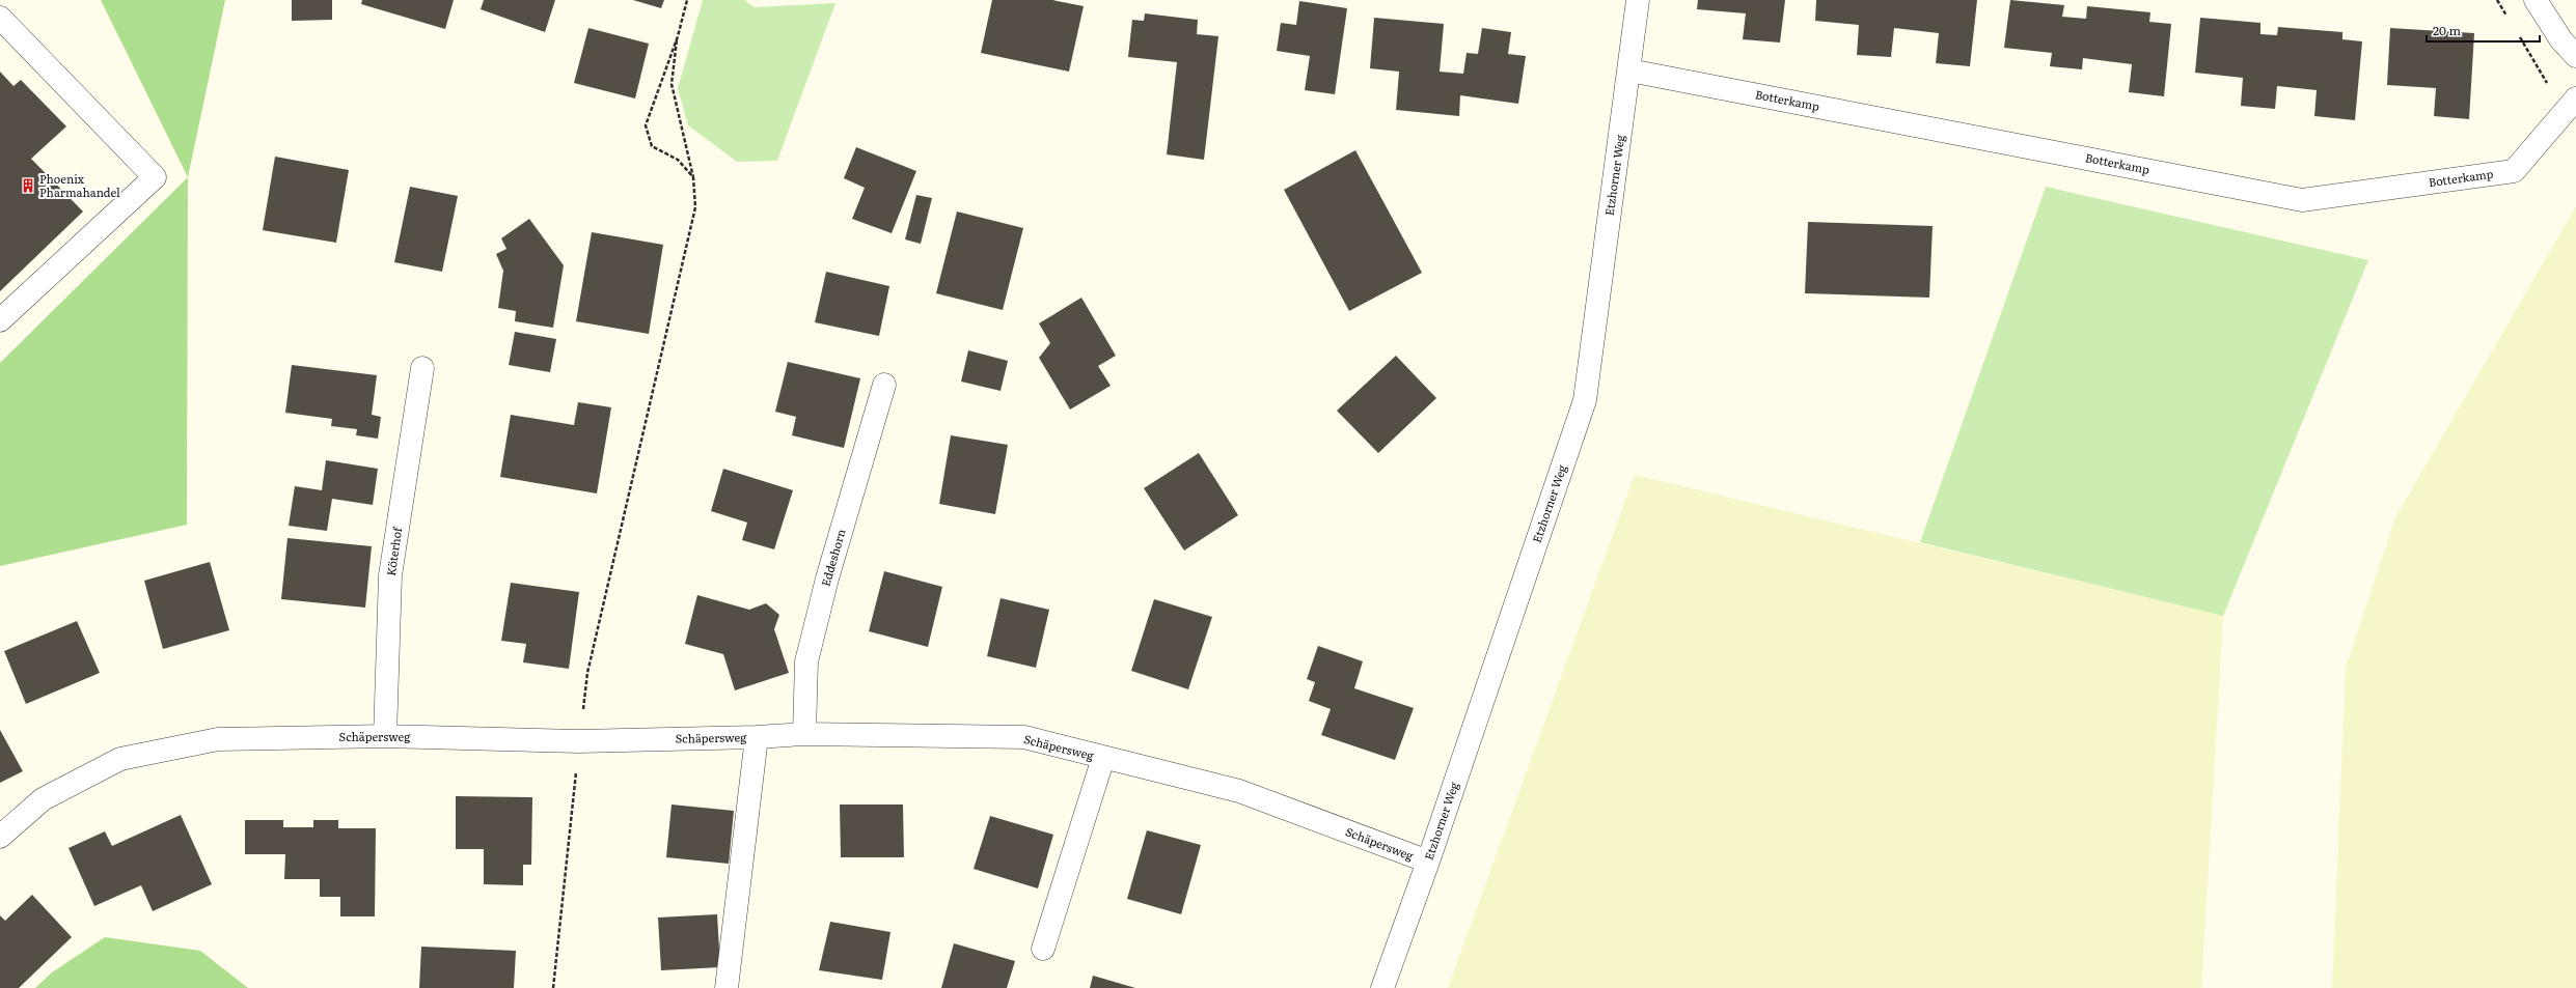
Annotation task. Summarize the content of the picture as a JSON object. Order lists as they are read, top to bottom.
{
  "streets": {
    "street": [
      "Botterkamp",
      "Etzhorner Weg",
      "Köterhof",
      "Eddeshorn",
      "Schäpersweg"
    ]
  },
  "crossings": [
    ["Botterkamp", "Etzhorner Weg"],
    ["Etzhorner Weg", "Schäpersweg"],
    ["Köterhof", "Schäpersweg"],
    ["Eddeshorn", "Schäpersweg"]
  ],
  "places": {
    "building": ["Phoenix Pharmahandel"]
  },
  "scale_bar": "20 m"
}
